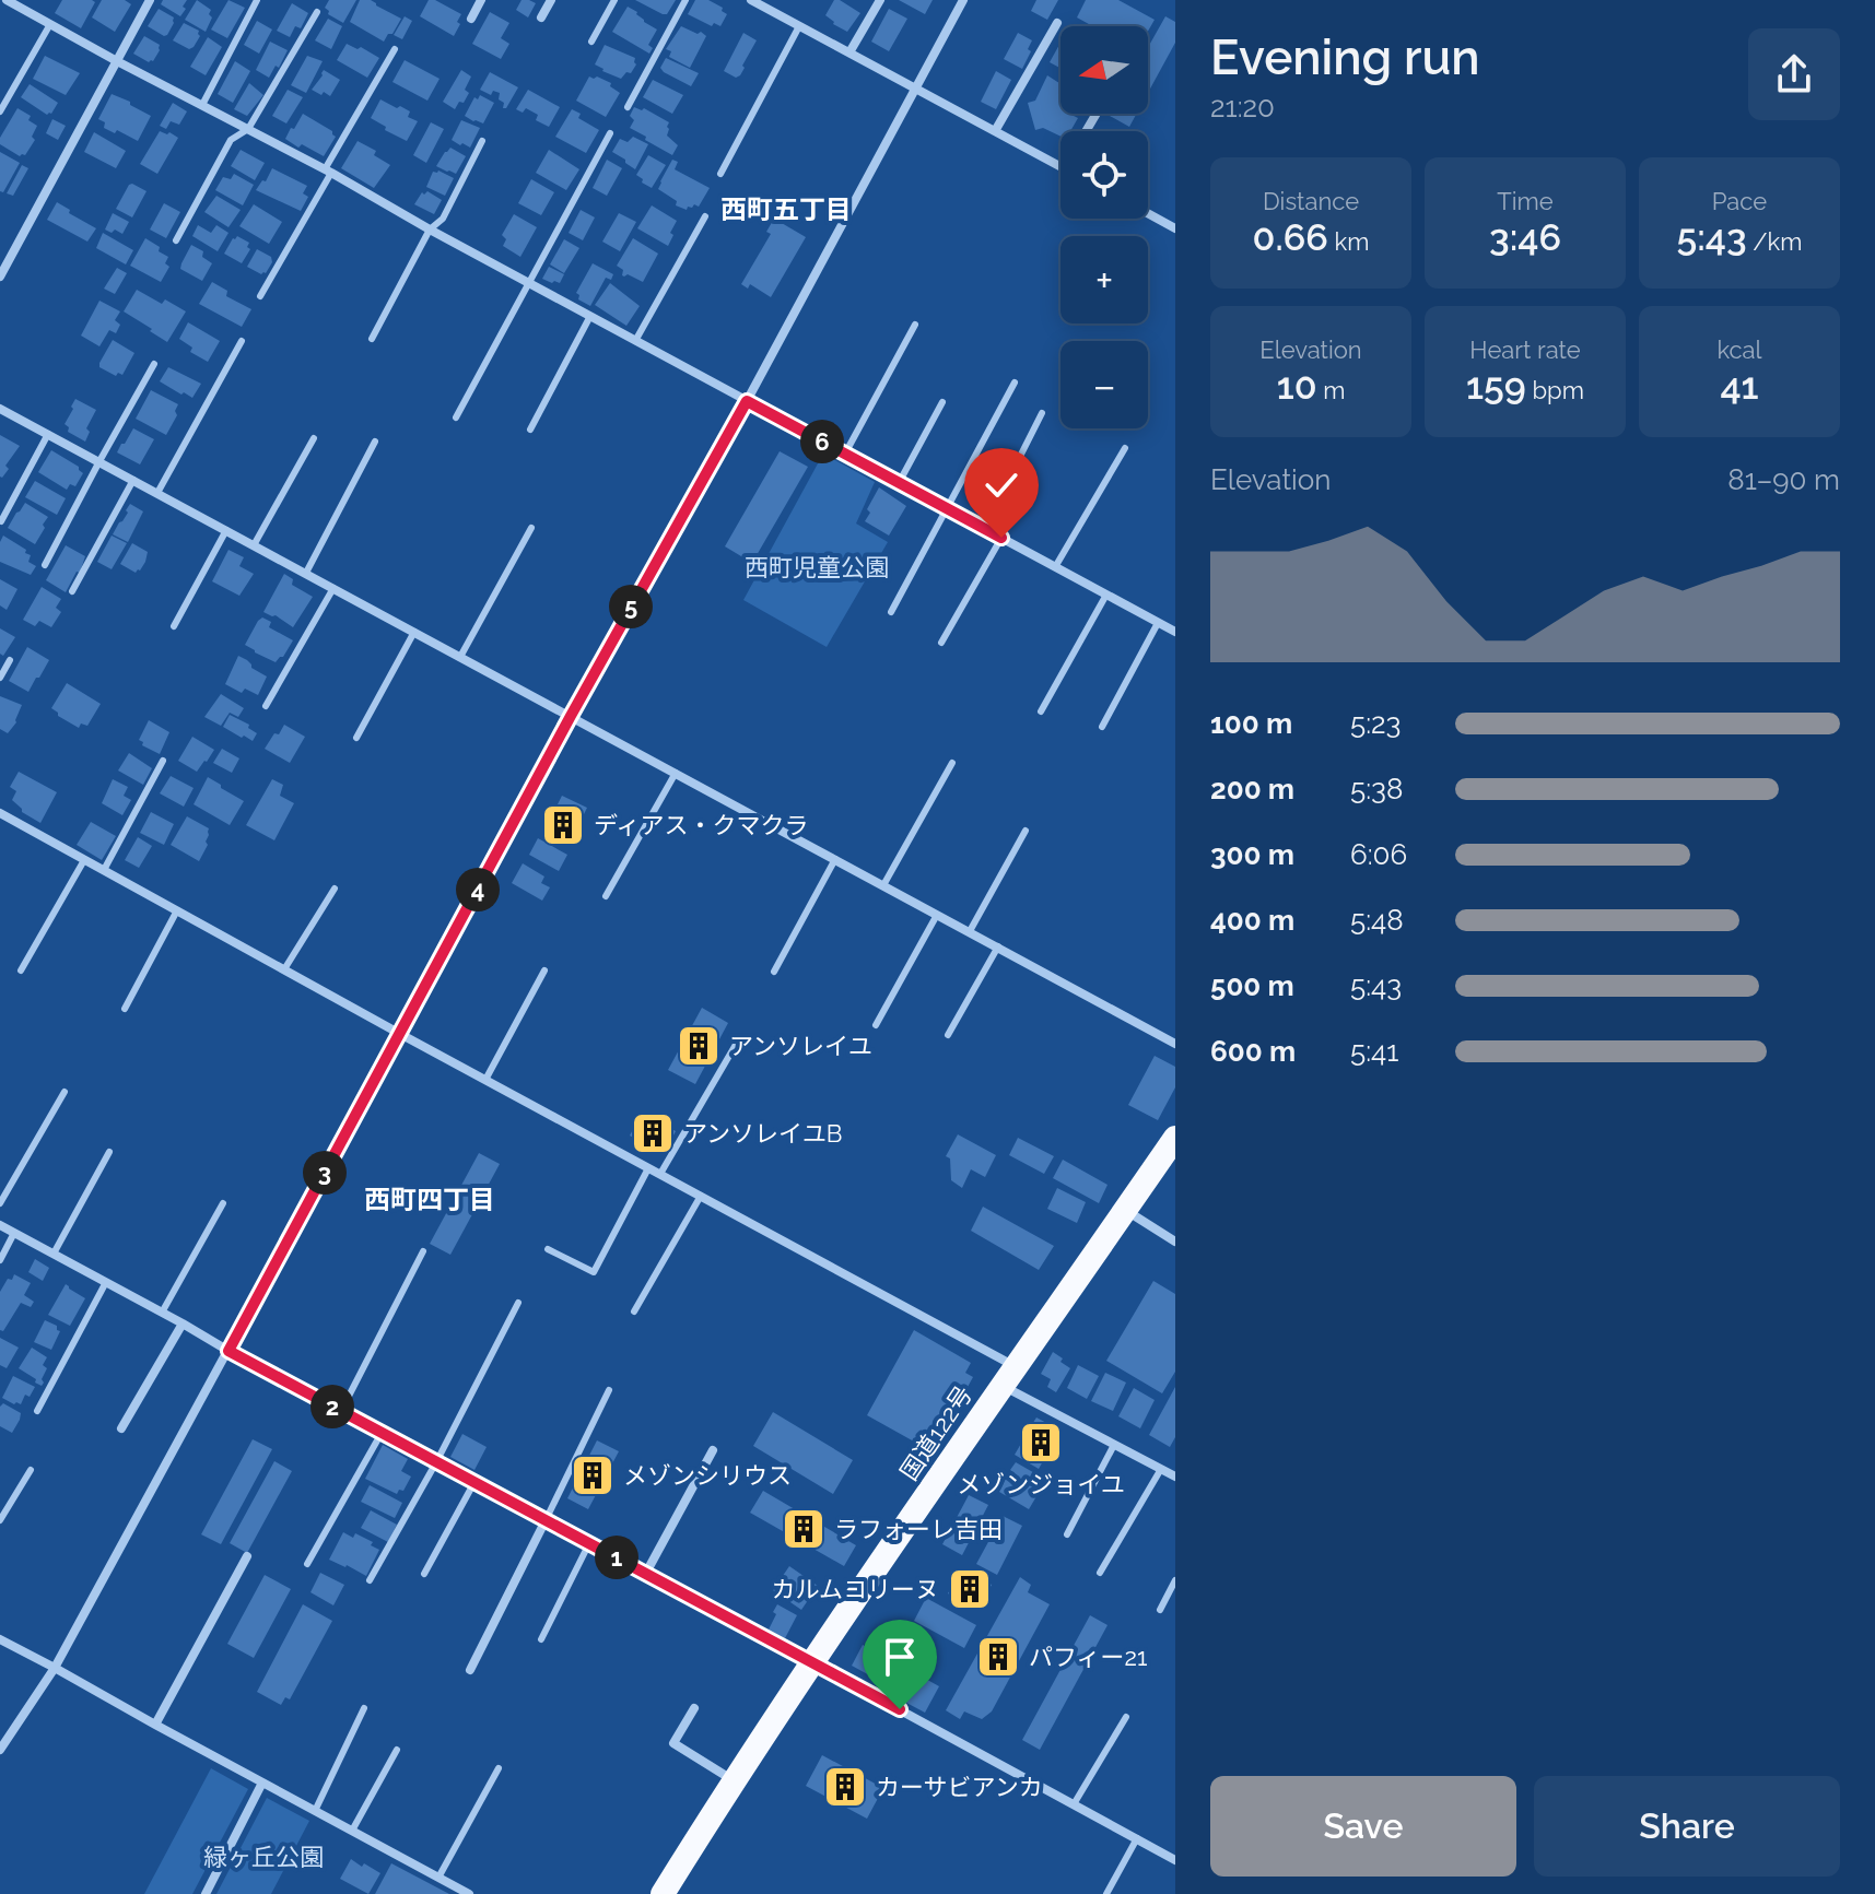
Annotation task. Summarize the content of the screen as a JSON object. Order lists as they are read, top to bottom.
{
  "streets": {
    "highway": ["国道122号"]
  },
  "districts": ["西町五丁目", "西町四丁目"],
  "parks": ["西町児童公園", "緑ヶ丘公園"],
  "places": {
    "building": [
      "ディアス・クマクラ",
      "アンソレイユ",
      "アンソレイユB",
      "メゾンジョイユ",
      "メゾンシリウス",
      "ラフォーレ吉田",
      "カルムコリーヌ",
      "パフィー21",
      "カーサビアンカ"
    ]
  },
  "north": "left",
  "page": {
    "heading": ["Evening run", "21:20"],
    "map_buttons": ["+", "−"],
    "stats": [
      ["Distance", "0.66 km"],
      ["Time", "3:46"],
      ["Pace", "5:43 /km"],
      ["Elevation", "10 m"],
      ["Heart rate", "159 bpm"],
      ["kcal", "41"]
    ],
    "pins": [
      "6",
      "5",
      "4",
      "3",
      "2",
      "1"
    ],
    "chart": ["Elevation", "81–90 m"],
    "list": [
      {
        "name": "100 m",
        "note": "5:23"
      },
      {
        "name": "200 m",
        "note": "5:38"
      },
      {
        "name": "300 m",
        "note": "6:06"
      },
      {
        "name": "400 m",
        "note": "5:48"
      },
      {
        "name": "500 m",
        "note": "5:43"
      },
      {
        "name": "600 m",
        "note": "5:41"
      }
    ],
    "buttons": ["Save", "Share"]
  }
}
